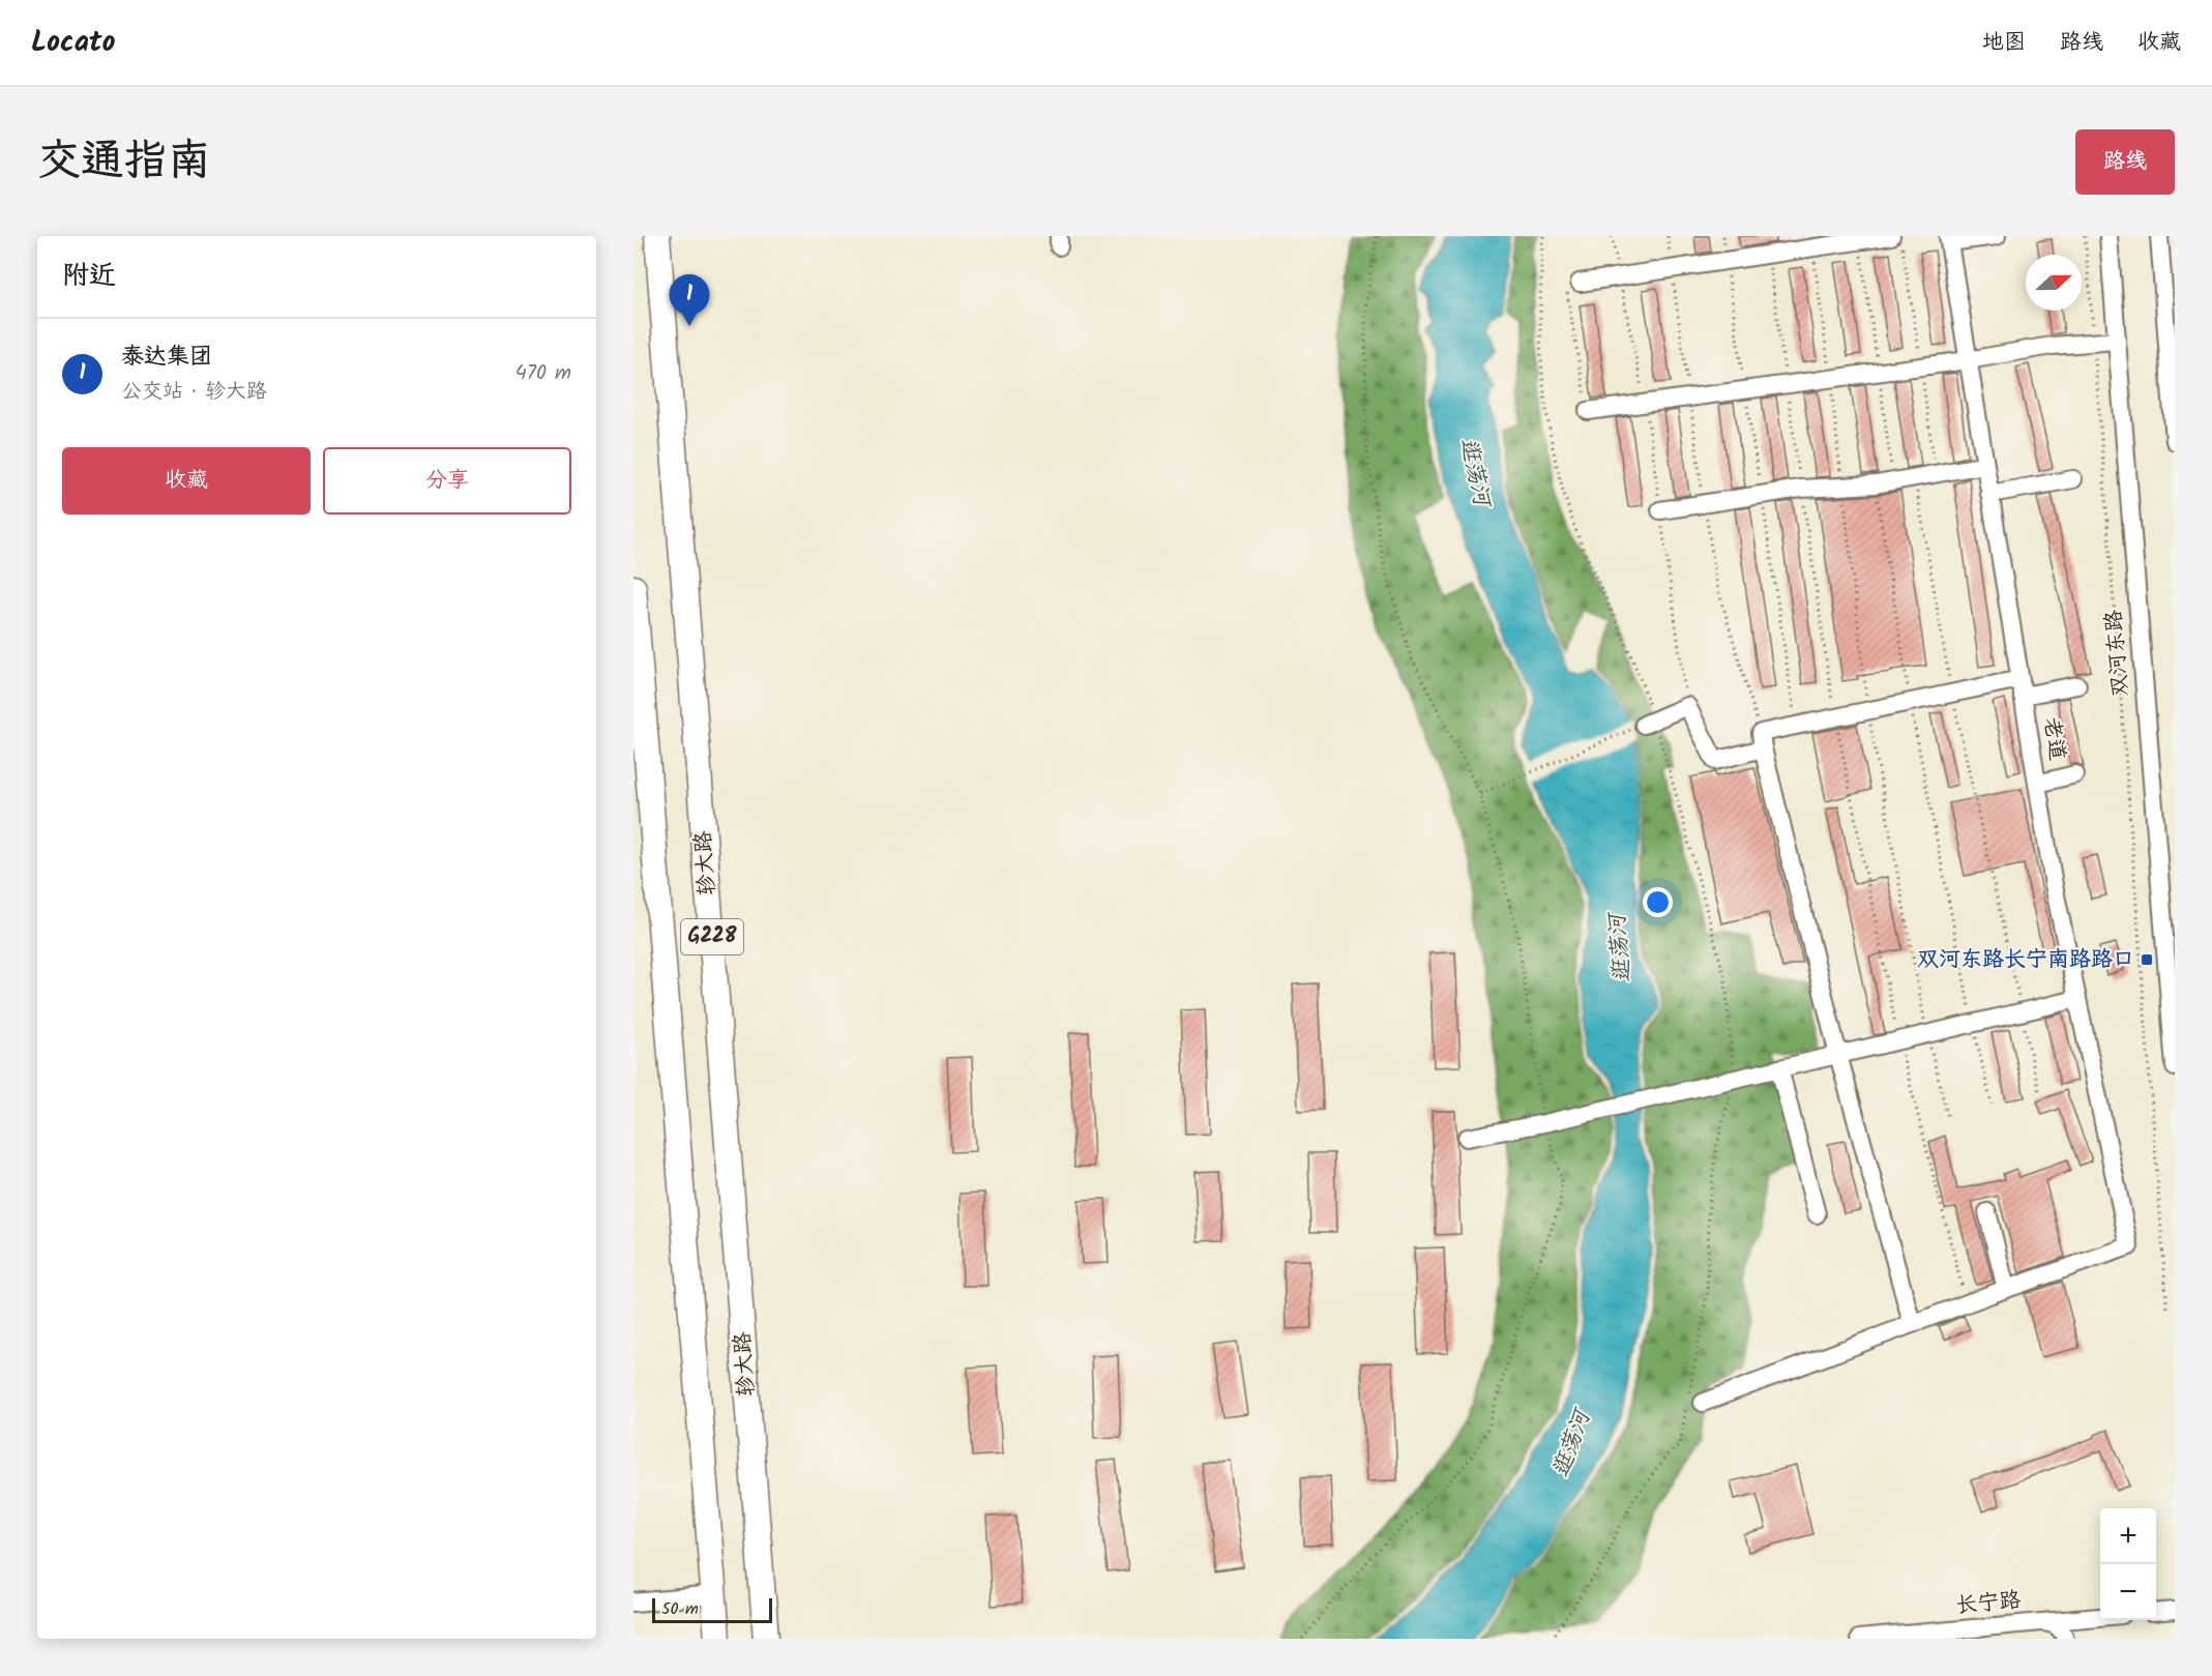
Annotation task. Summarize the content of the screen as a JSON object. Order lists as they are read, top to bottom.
{
  "streets": {
    "highway": ["轸大路", "G228"],
    "street": ["双河东路", "老道", "长宁路"]
  },
  "water": ["逛荡河"],
  "places": {
    "transit": ["双河东路长宁南路路口"]
  },
  "scale_bar": "50 m",
  "north": "right",
  "page": {
    "header": "Locato",
    "nav": ["地图", "路线", "收藏"],
    "title": "交通指南",
    "buttons": [
      "路线",
      ["收藏", "分享"]
    ],
    "heading": "附近",
    "pins": "1",
    "list": [
      {
        "mark": "1",
        "name": "泰达集团",
        "note": "公交站 · 轸大路",
        "value": "470 m"
      }
    ],
    "map_buttons": ["+", "−"],
    "scale": "50 m"
  }
}
